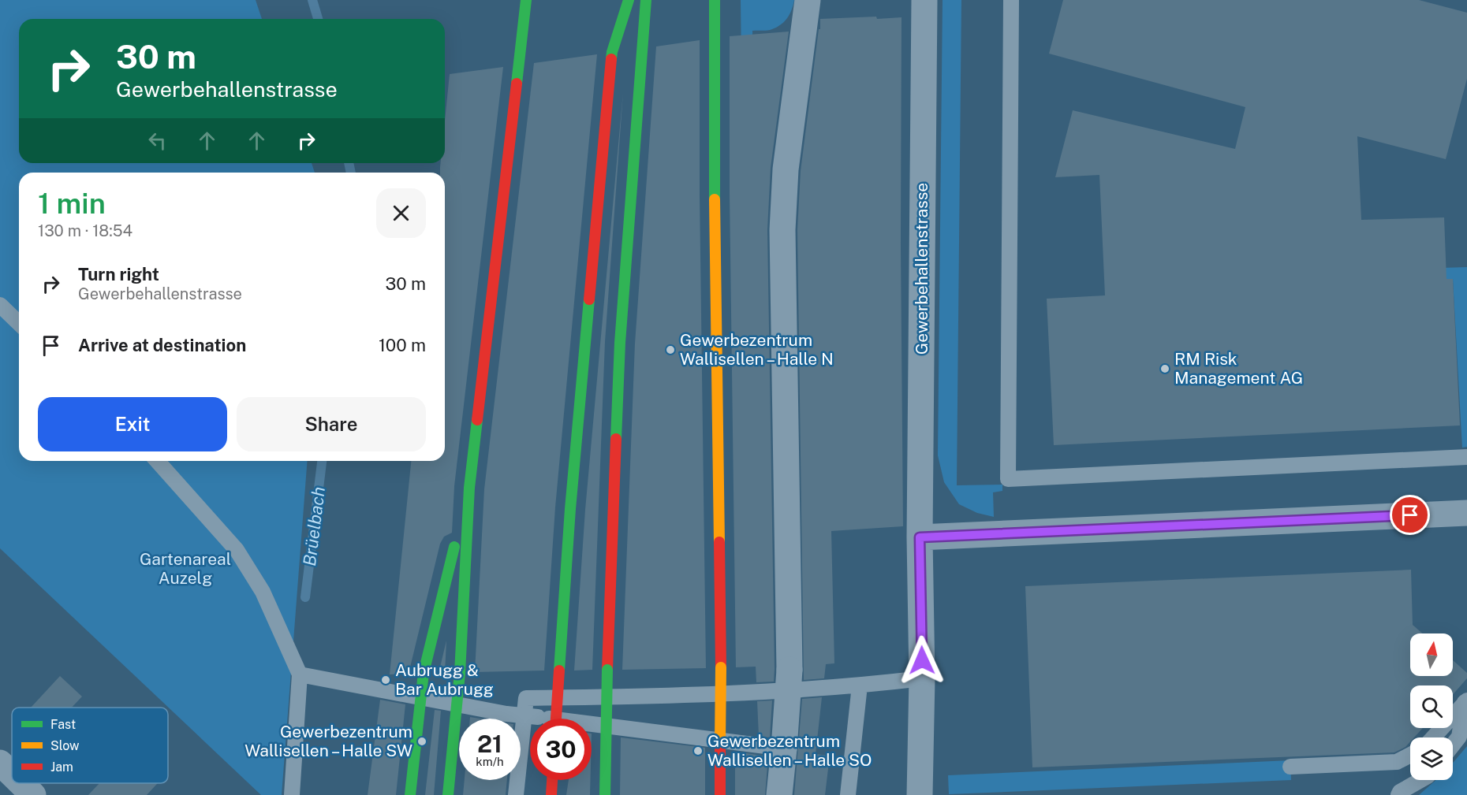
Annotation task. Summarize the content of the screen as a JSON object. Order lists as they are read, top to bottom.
{
  "streets": {
    "street": ["Gewerbehallenstrasse"]
  },
  "water": ["Brüelbach"],
  "parks": ["Gartenareal Auzelg"],
  "places": [
    "Gewerbezentrum Wallisellen – Halle N",
    "RM Risk Management AG",
    "Aubrugg & Bar Aubrugg",
    "Gewerbezentrum Wallisellen – Halle SW",
    "Gewerbezentrum Wallisellen – Halle SO"
  ],
  "legend": ["Fast", "Slow", "Jam"],
  "north": "top",
  "page": {
    "turn": ["30 m", "Gewerbehallenstrasse"],
    "heading": ["1 min", "130 m · 18:54"],
    "list": [
      {
        "name": "Turn right",
        "note": "Gewerbehallenstrasse",
        "value": "30 m"
      },
      {
        "name": "Arrive at destination",
        "value": "100 m"
      }
    ],
    "buttons": ["Exit", "Share"],
    "speed": "21 km/h",
    "limit": "30"
  }
}
